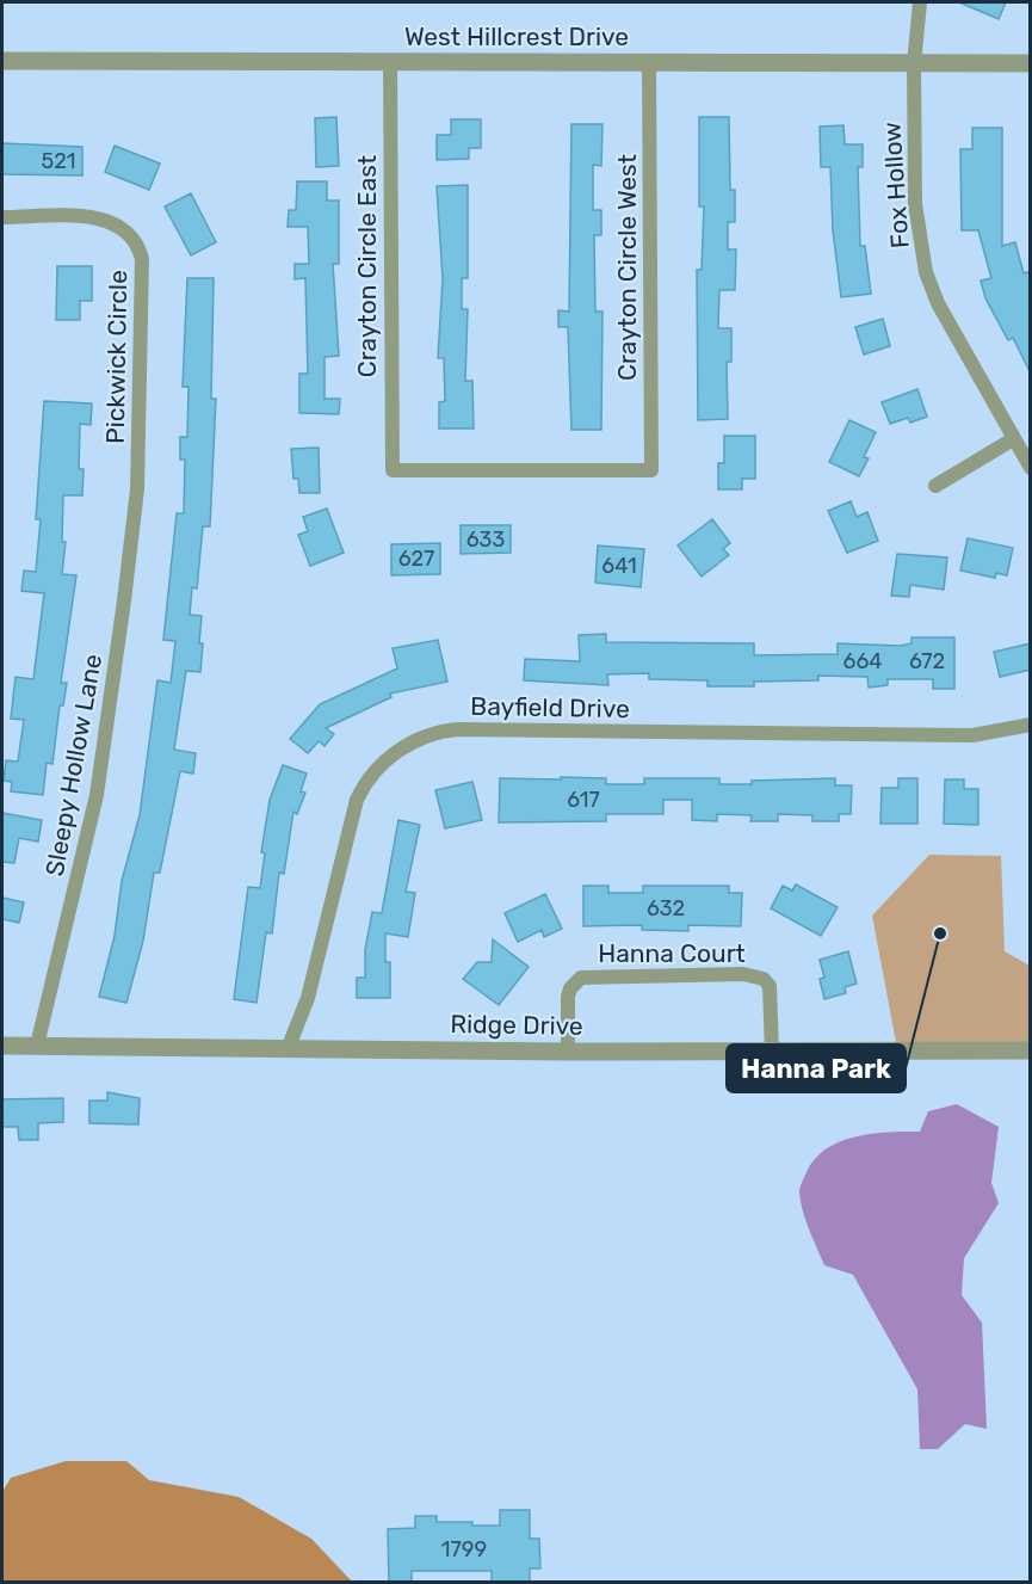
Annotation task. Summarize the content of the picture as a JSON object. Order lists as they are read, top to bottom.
{
  "streets": {
    "street": [
      "West Hillcrest Drive",
      "Fox Hollow",
      "Crayton Circle East",
      "Crayton Circle West",
      "Pickwick Circle",
      "Bayfield Drive",
      "Sleepy Hollow Lane",
      "Hanna Court",
      "Ridge Drive"
    ]
  },
  "crossings": [
    ["West Hillcrest Drive", "Fox Hollow"],
    ["West Hillcrest Drive", "Crayton Circle East"],
    ["West Hillcrest Drive", "Crayton Circle West"],
    ["Crayton Circle East", "Crayton Circle West"],
    ["Pickwick Circle", "Sleepy Hollow Lane"],
    ["Bayfield Drive", "Ridge Drive"],
    ["Sleepy Hollow Lane", "Ridge Drive"],
    ["Hanna Court", "Ridge Drive"]
  ],
  "places": ["Hanna Park"],
  "house_numbers": [
    "521",
    "633",
    "627",
    "641",
    "664",
    "672",
    "617",
    "632",
    "1799"
  ]
}
